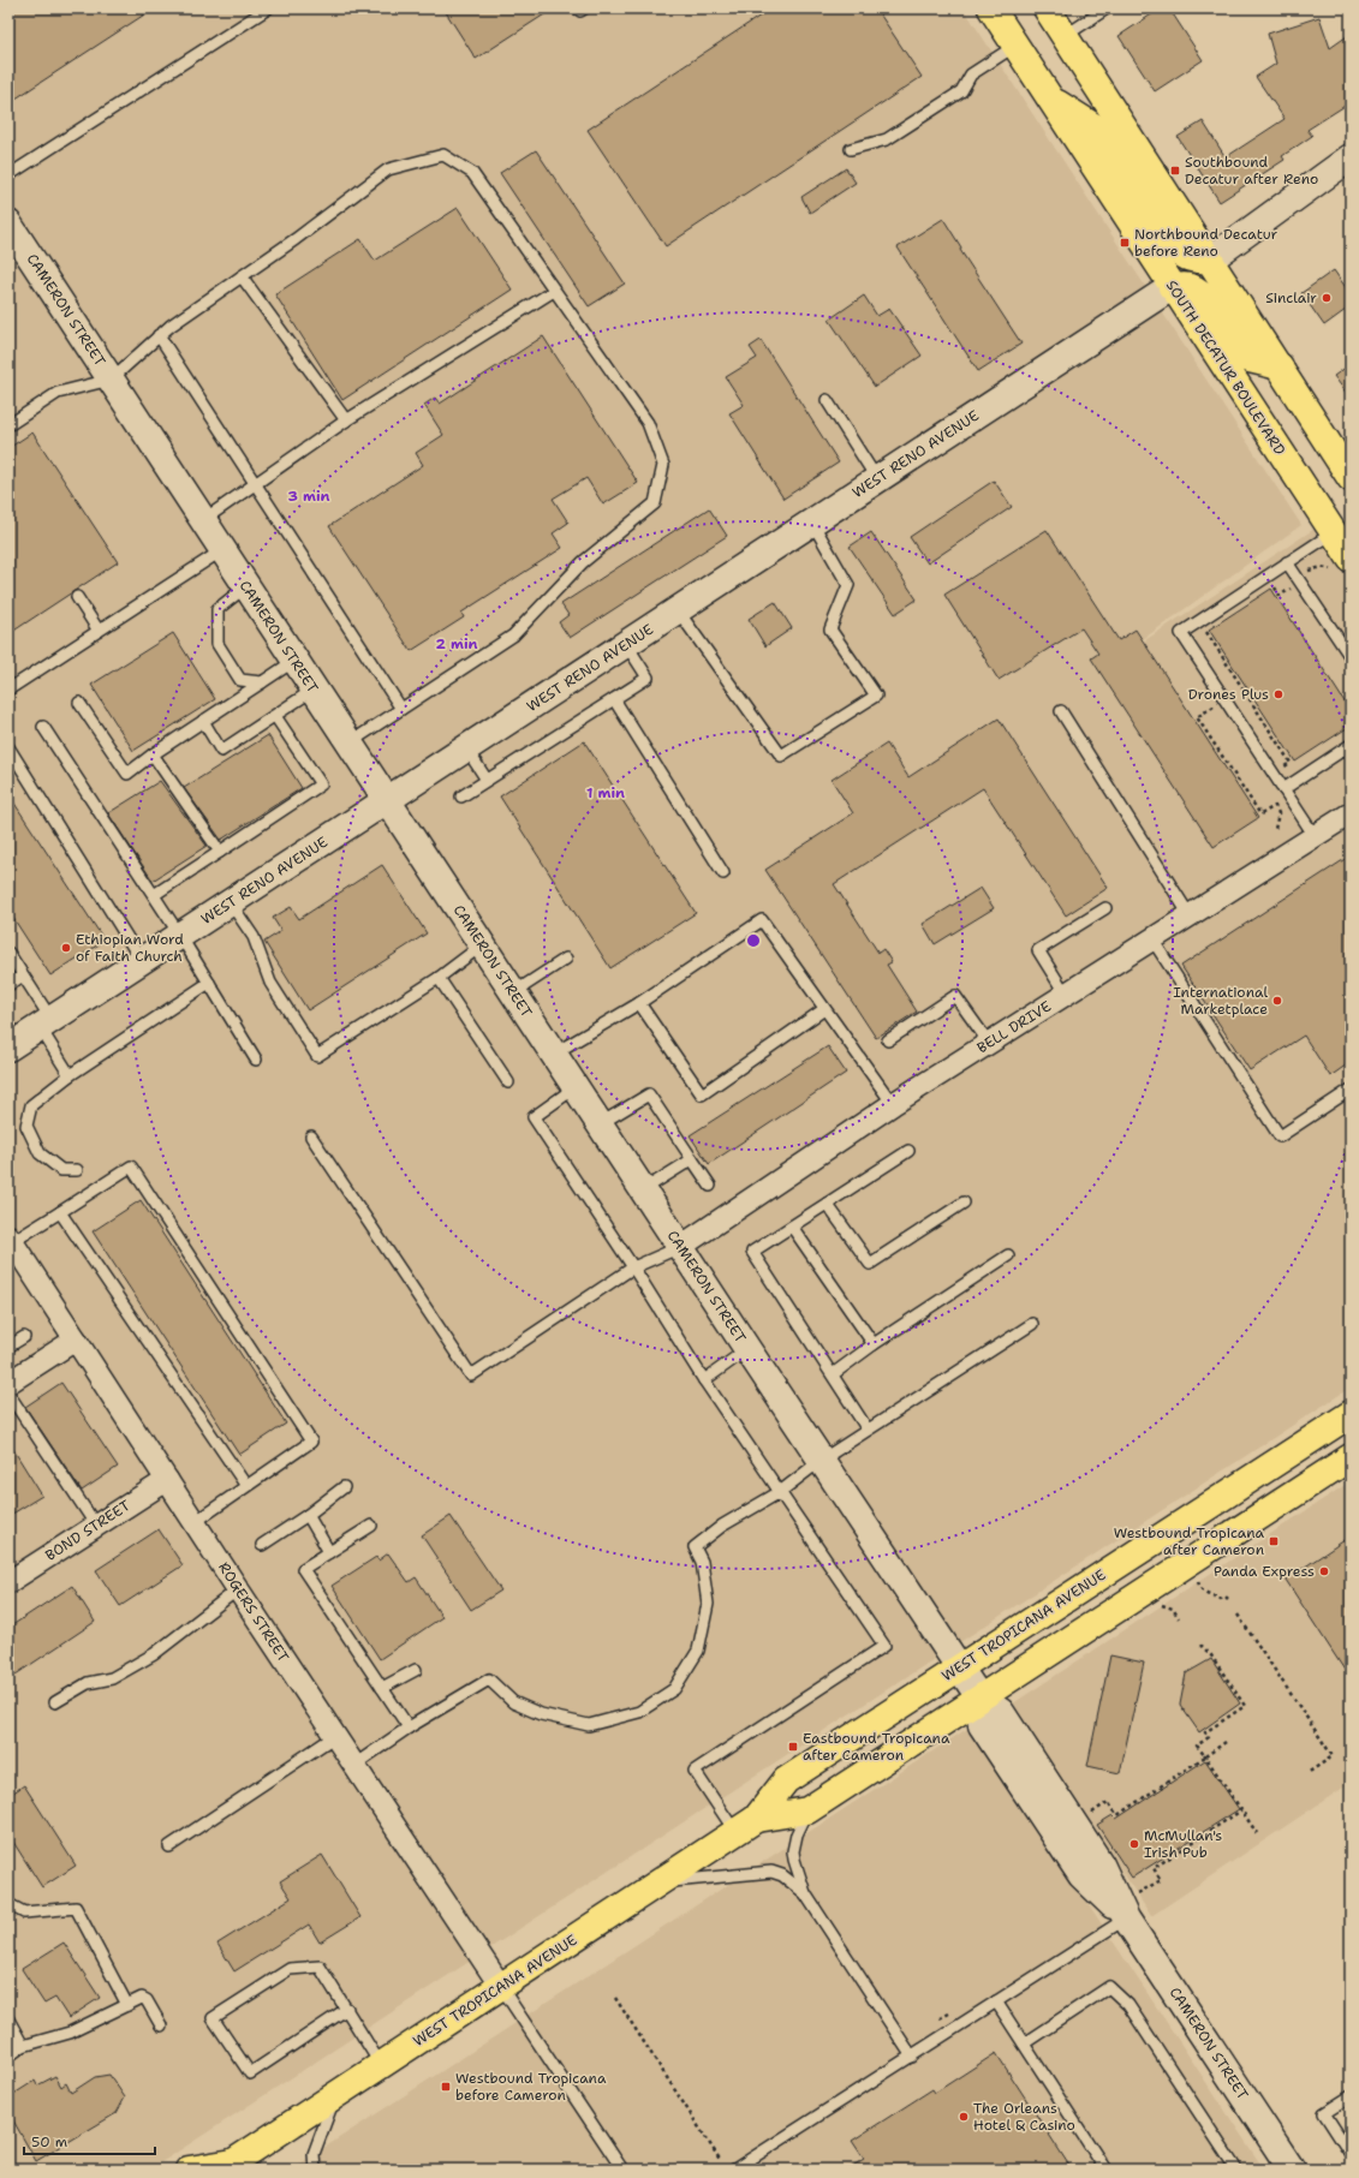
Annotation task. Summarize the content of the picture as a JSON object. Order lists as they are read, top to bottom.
{
  "streets": {
    "main road": ["SOUTH DECATUR BOULEVARD", "WEST TROPICANA AVENUE"],
    "street": [
      "CAMERON STREET",
      "WEST RENO AVENUE",
      "BELL DRIVE",
      "BOND STREET",
      "ROGERS STREET"
    ]
  },
  "crossings": [
    ["CAMERON STREET", "WEST RENO AVENUE"],
    ["CAMERON STREET", "BELL DRIVE"],
    ["CAMERON STREET", "WEST TROPICANA AVENUE"],
    ["SOUTH DECATUR BOULEVARD", "WEST RENO AVENUE"],
    ["BOND STREET", "ROGERS STREET"],
    ["ROGERS STREET", "WEST TROPICANA AVENUE"]
  ],
  "places": {
    "transit": [
      "Southbound Decatur after Reno",
      "Northbound Decatur before Reno",
      "Westbound Tropicana after Cameron",
      "Eastbound Tropicana after Cameron",
      "Westbound Tropicana before Cameron"
    ],
    "other": [
      "Sinclair",
      "Drones Plus",
      "Ethiopian Word of Faith Church",
      "International Marketplace",
      "Panda Express",
      "McMullan's Irish Pub",
      "The Orleans Hotel & Casino"
    ]
  },
  "scale_bar": "50 m",
  "rings": ["3 min", "2 min", "1 min"]
}
